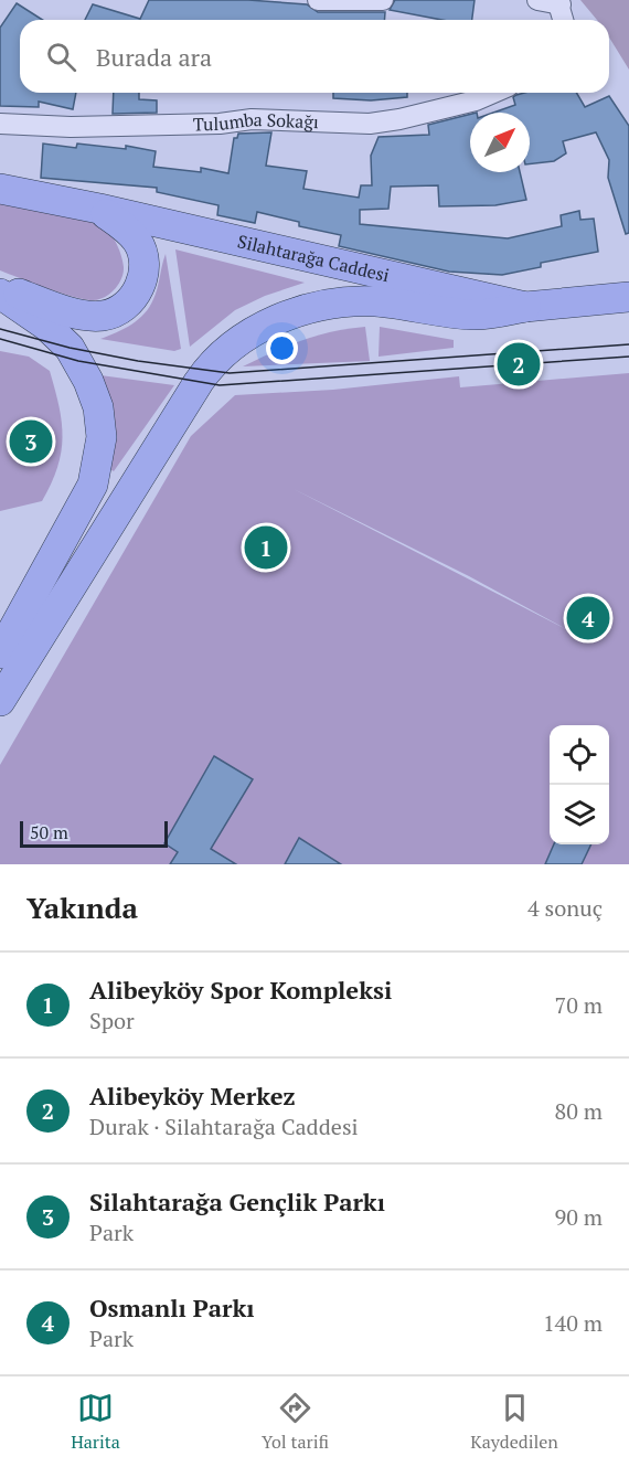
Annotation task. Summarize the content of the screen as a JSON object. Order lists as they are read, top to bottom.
{
  "streets": {
    "main road": ["Silahtarağa Caddesi"],
    "street": ["Tulumba Sokağı"]
  },
  "scale_bar": "50 m",
  "north": "top right",
  "page": {
    "search": "Burada ara",
    "pins": [
      "2",
      "3",
      "1",
      "4"
    ],
    "scale": "50 m",
    "heading": ["Yakında", "4 sonuç"],
    "list": [
      {
        "mark": "1",
        "name": "Alibeyköy Spor Kompleksi",
        "note": "Spor",
        "value": "70 m"
      },
      {
        "mark": "2",
        "name": "Alibeyköy Merkez",
        "note": "Durak · Silahtarağa Caddesi",
        "value": "80 m"
      },
      {
        "mark": "3",
        "name": "Silahtarağa Gençlik Parkı",
        "note": "Park",
        "value": "90 m"
      },
      {
        "mark": "4",
        "name": "Osmanlı Parkı",
        "note": "Park",
        "value": "140 m"
      }
    ],
    "nav": ["Harita", "Yol tarifi", "Kaydedilen"]
  }
}
